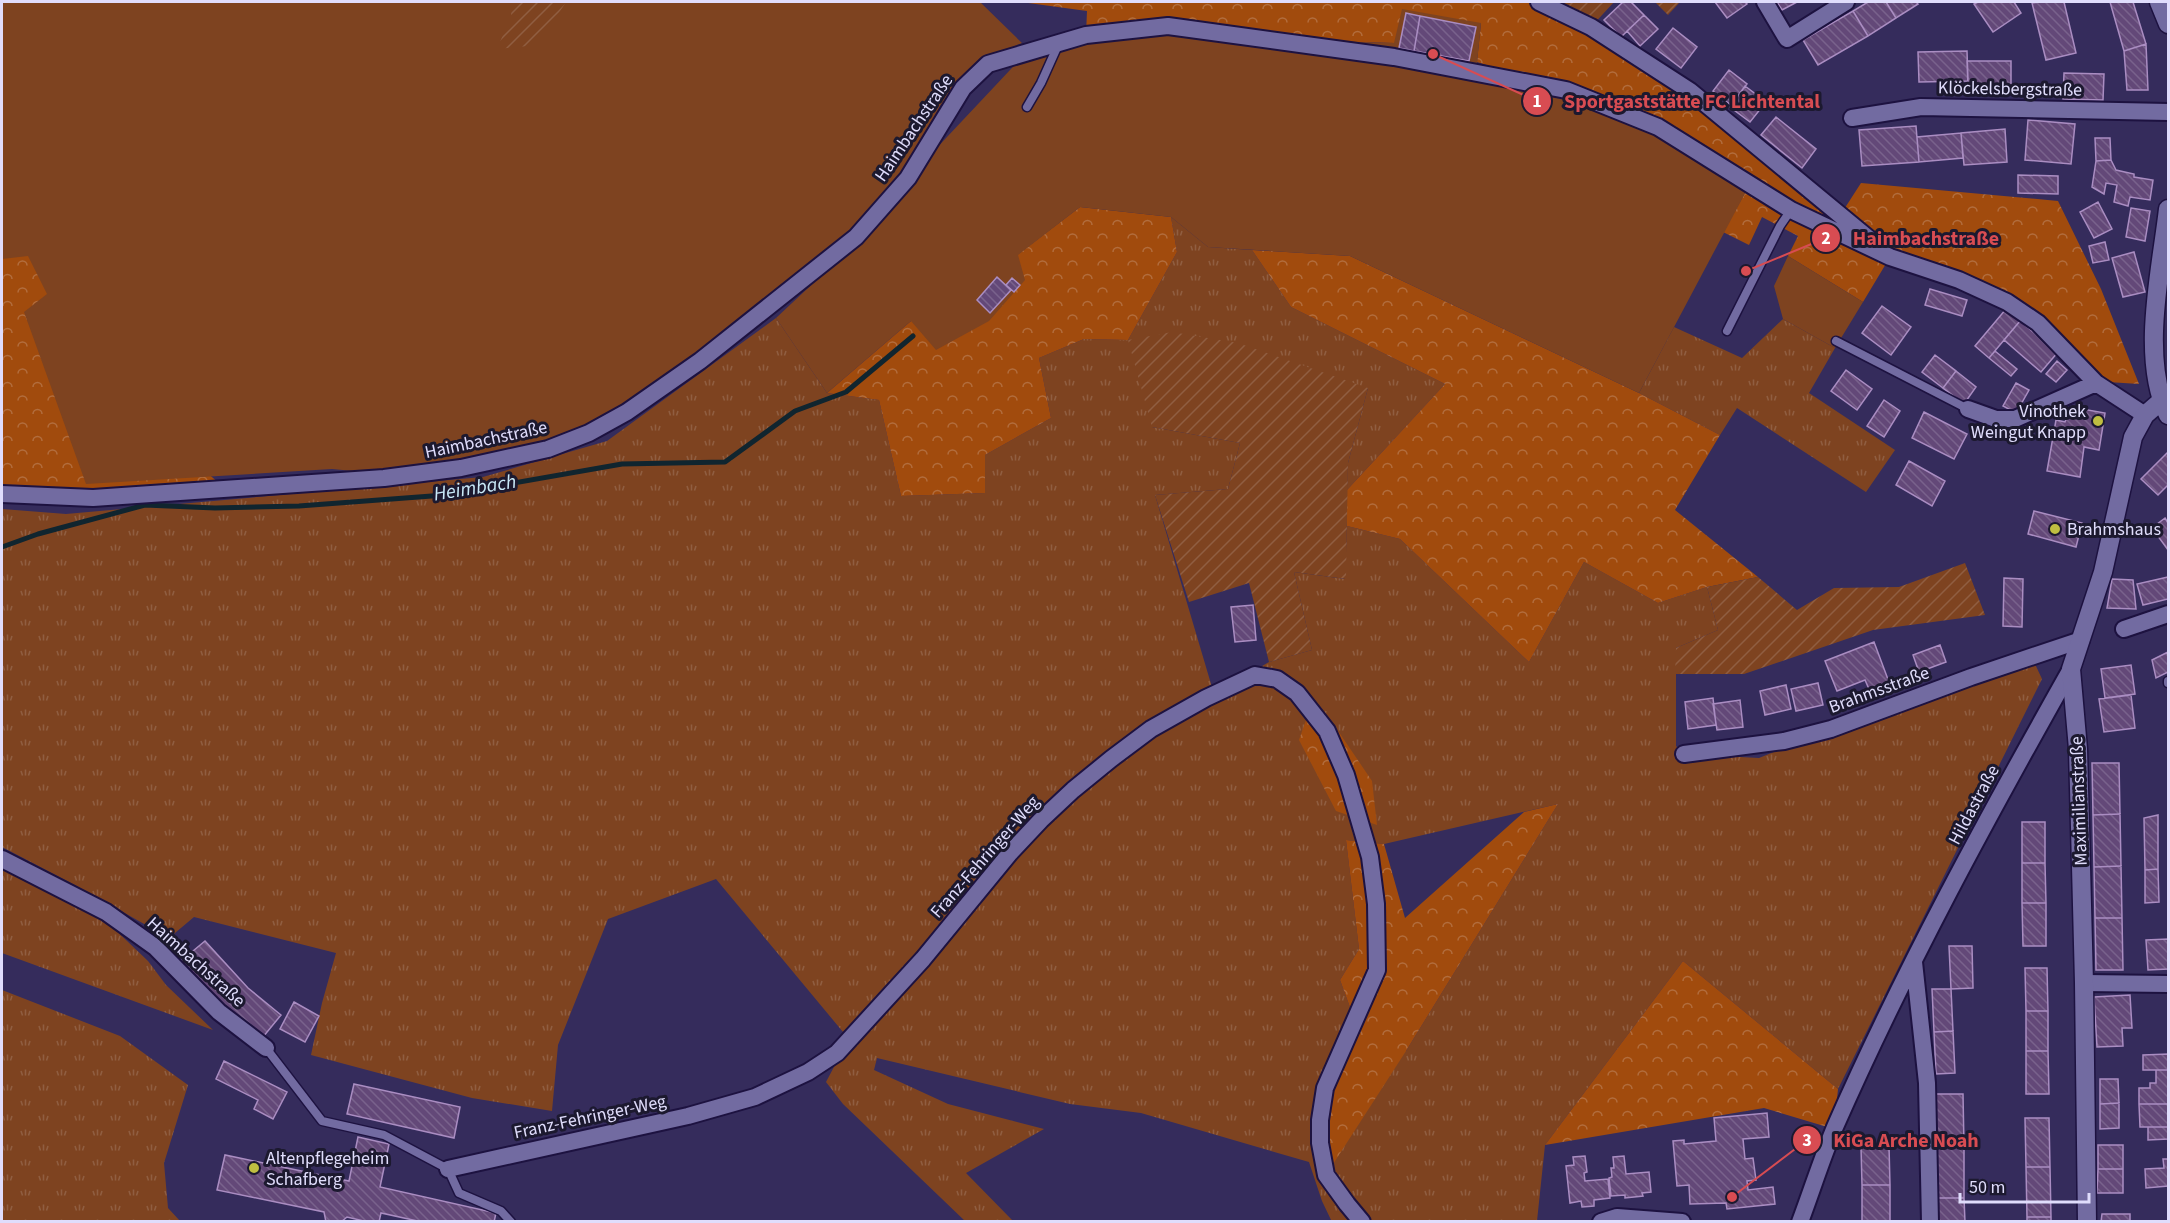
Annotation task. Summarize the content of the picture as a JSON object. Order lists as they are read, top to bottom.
{
  "streets": {
    "main road": ["Maximilianstraße"],
    "street": [
      "Klöckelsbergstraße",
      "Haimbachstraße",
      "Brahmsstraße",
      "Hildastraße",
      "Franz-Fehringer-Weg"
    ]
  },
  "crossings": [
    ["Haimbachstraße", "Maximilianstraße"],
    ["Brahmsstraße", "Maximilianstraße"],
    ["Maximilianstraße", "Hildastraße"]
  ],
  "water": ["Heimbach"],
  "places": [
    "Sportgaststätte FC Lichtental",
    "Haimbachstraße",
    "Vinothek Weingut Knapp",
    "Brahmshaus",
    "Altenpflegeheim Schafberg",
    "KiGa Arche Noah"
  ],
  "scale_bar": "50 m"
}
